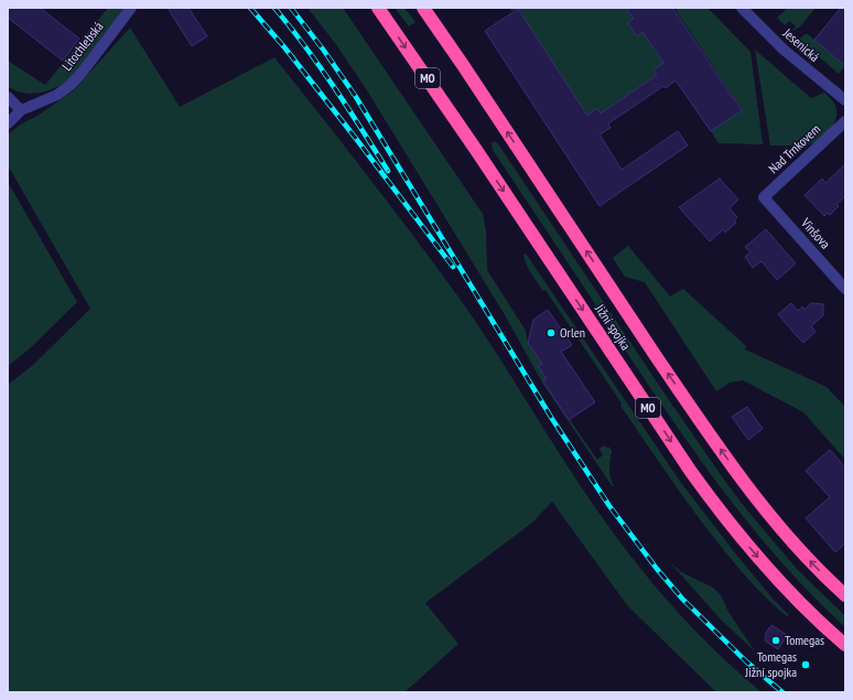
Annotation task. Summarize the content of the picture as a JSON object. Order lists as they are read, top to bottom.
{
  "streets": {
    "highway": ["MO", "Jižní spojka"],
    "street": [
      "Jesenická",
      "Litochlebská",
      "Nad Trnkovem",
      "Vinšova"
    ]
  },
  "crossings": [
    ["Nad Trnkovem", "Vinšova"]
  ],
  "places": ["Orlen", "Tomegas", "Tomegas Jižní spojka"]
}
